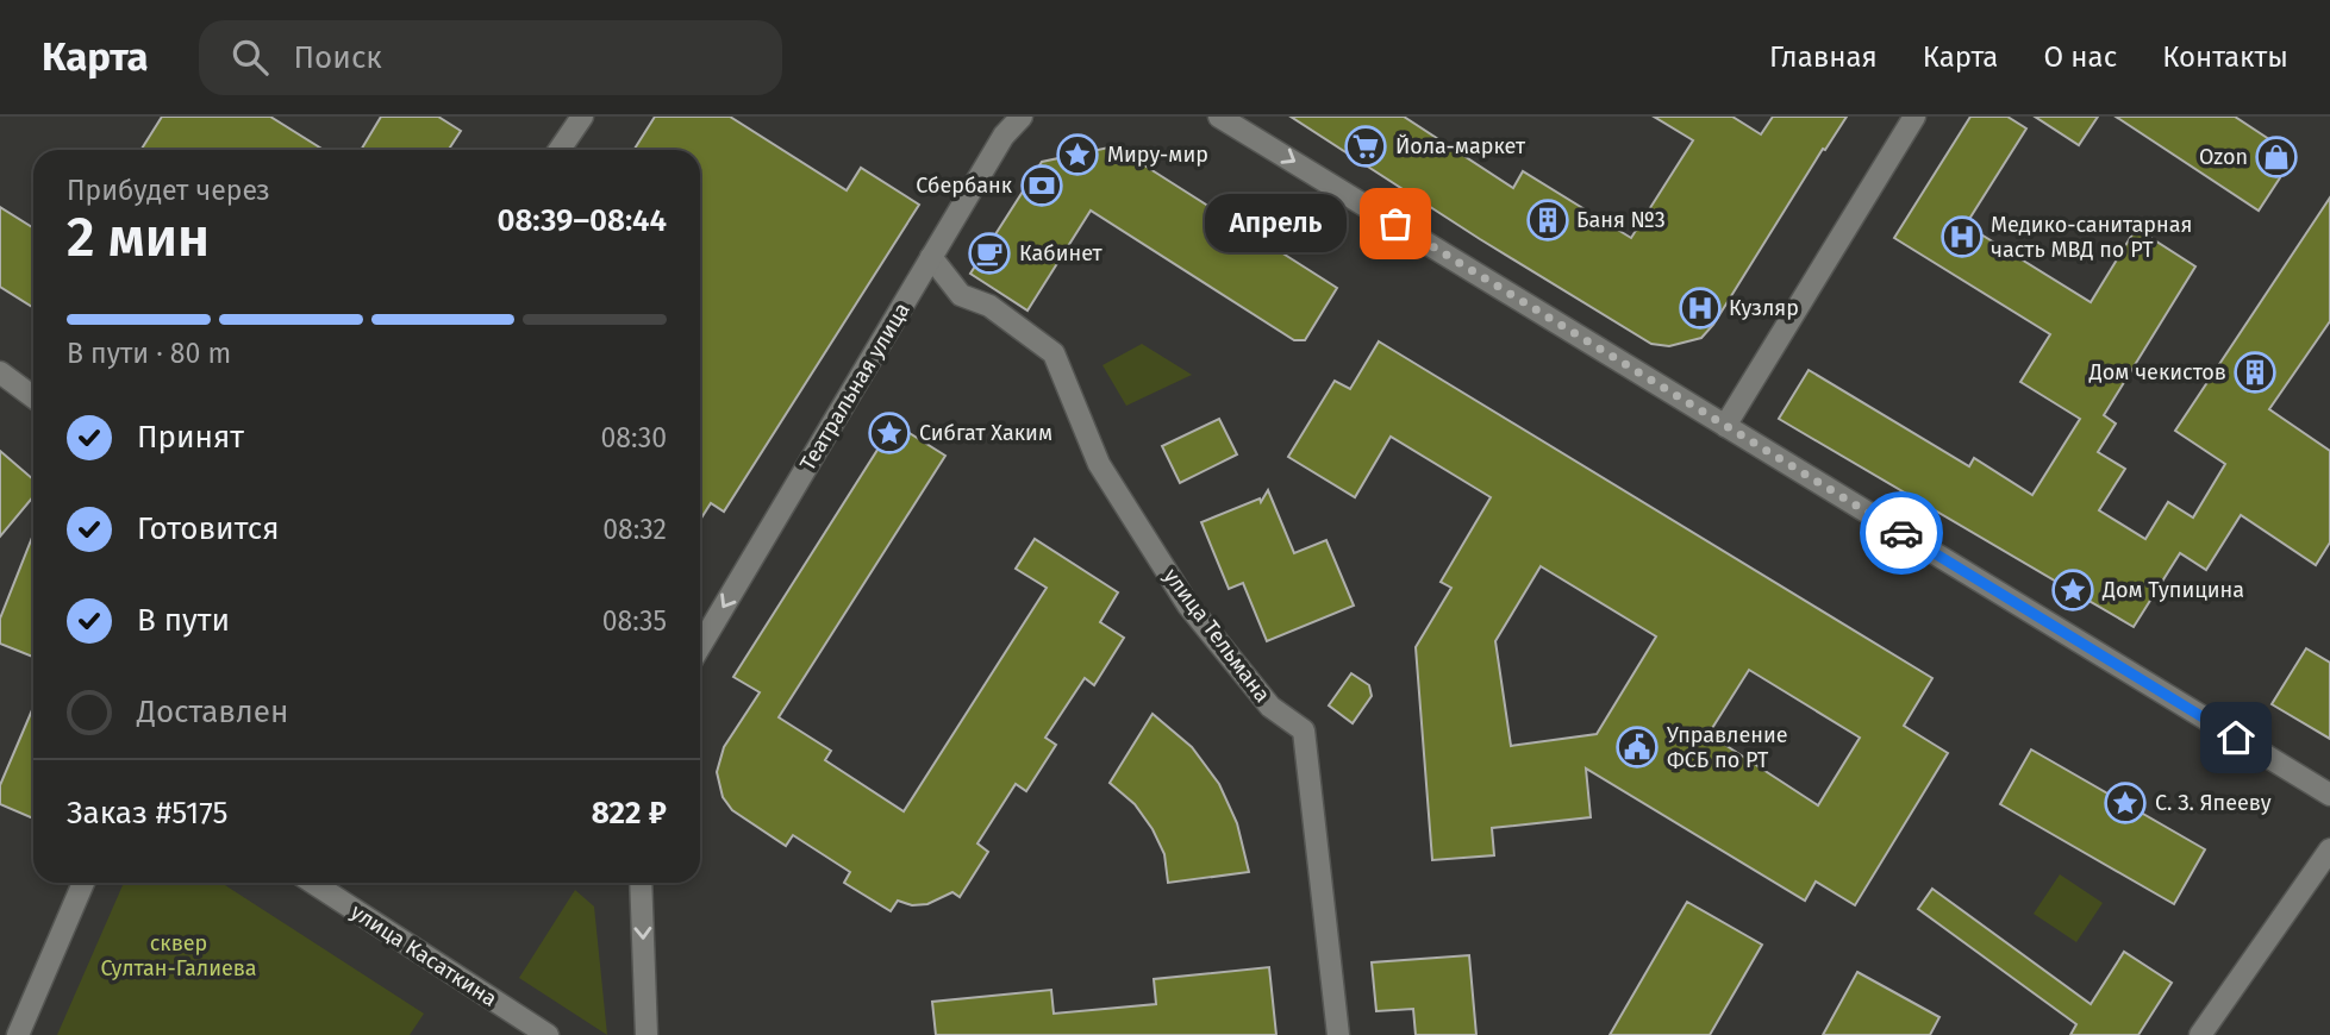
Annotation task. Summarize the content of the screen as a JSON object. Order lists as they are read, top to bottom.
{
  "streets": {
    "street": ["Театральная улица", "улица Тельмана", "улица Касаткина"]
  },
  "crossings": [
    ["Театральная улица", "улица Тельмана"]
  ],
  "one_way": ["Театральная улица"],
  "parks": ["сквер Султан-Галиева"],
  "places": {
    "supermarket": ["Йола-маркет"],
    "place": [
      "Миру-мир",
      "Сибгат Хаким",
      "Дом Тупицина",
      "С. З. Япееву"
    ],
    "shop": ["Ozon"],
    "bank": ["Сбербанк"],
    "building": ["Баня №3", "Дом чекистов"],
    "other": ["Апрель"],
    "hospital": ["Медико-санитарная часть МВД по РТ", "Кузляр"],
    "cafe": ["Кабинет"],
    "public building": ["Управление ФСБ по РТ"]
  },
  "page": {
    "header": "Карта",
    "search": "Поиск",
    "nav": [
      "Главная",
      "Карта",
      "О нас",
      "Контакты"
    ],
    "heading": ["2 мин", "Прибудет через", "08:39–08:44"],
    "panel": ["Заказ #5175", "822 ₽"],
    "bubble": "Апрель",
    "bar": "В пути · 80 m",
    "list": [
      ["Принят", "08:30"],
      ["Готовится", "08:32"],
      ["В пути", "08:35"],
      "Доставлен"
    ]
  }
}
